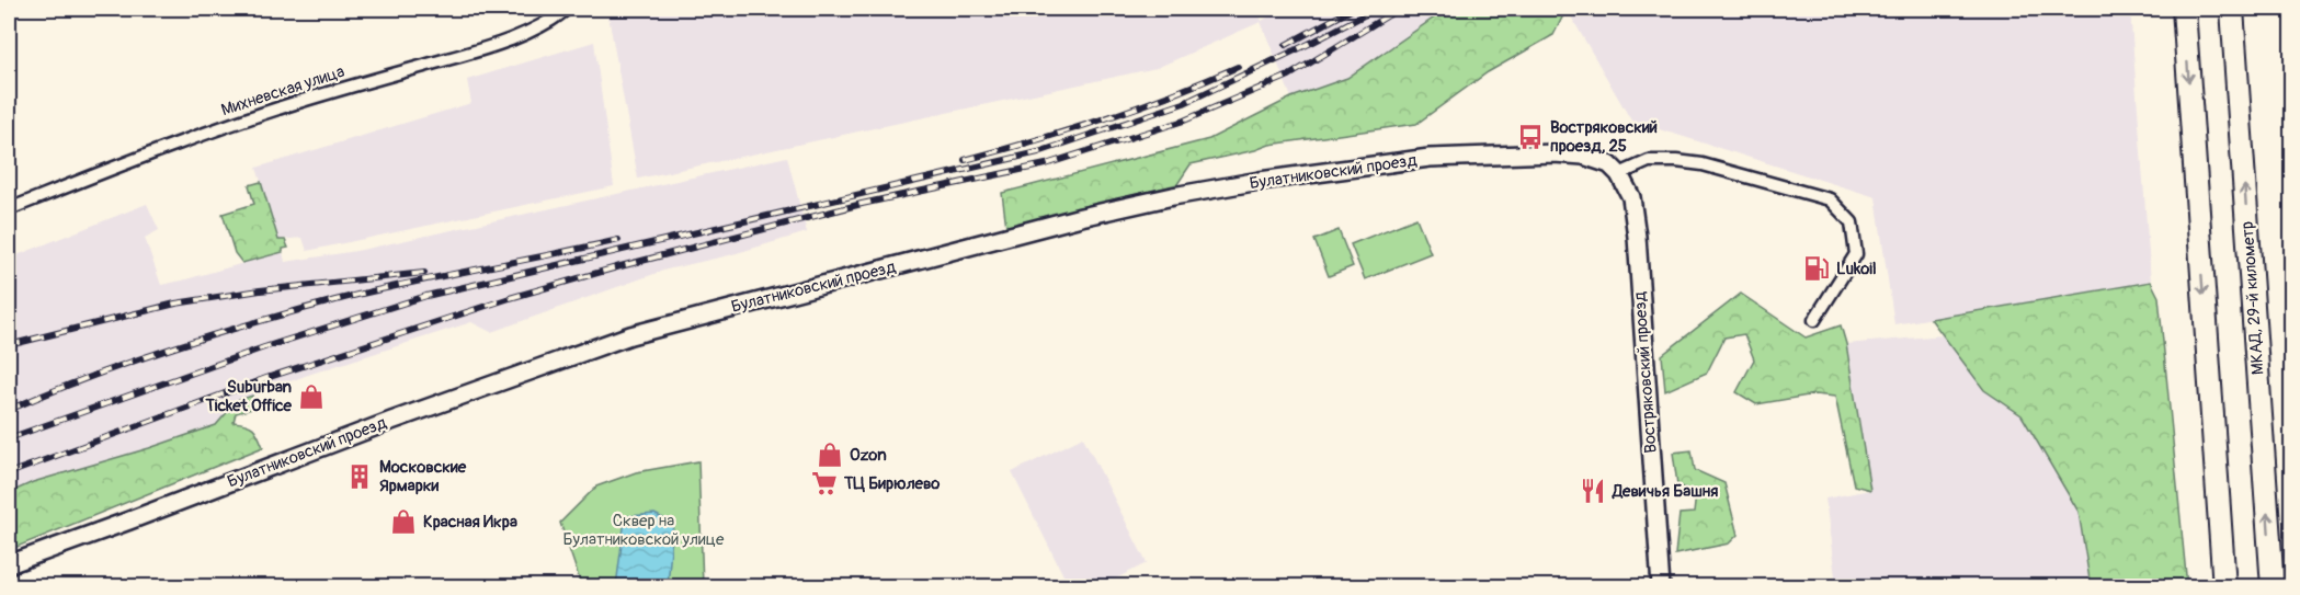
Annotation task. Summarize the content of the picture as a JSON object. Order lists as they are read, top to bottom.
{
  "streets": {
    "highway": ["МКАД, 29-й километр"],
    "street": ["Михневская улица", "Булатниковский проезд", "Востряковский проезд"]
  },
  "crossings": [
    ["Булатниковский проезд", "Востряковский проезд"]
  ],
  "parks": ["Сквер на Булатниковской улице"],
  "places": {
    "bus stop": ["Востряковский проезд, 25"],
    "fuel station": ["Lukoil"],
    "shop": ["Suburban Ticket Office", "Ozon", "Красная Икра"],
    "building": ["Московские Ярмарки"],
    "supermarket": ["ТЦ Бирюлево"],
    "restaurant": ["Девичья Башня"]
  }
}
